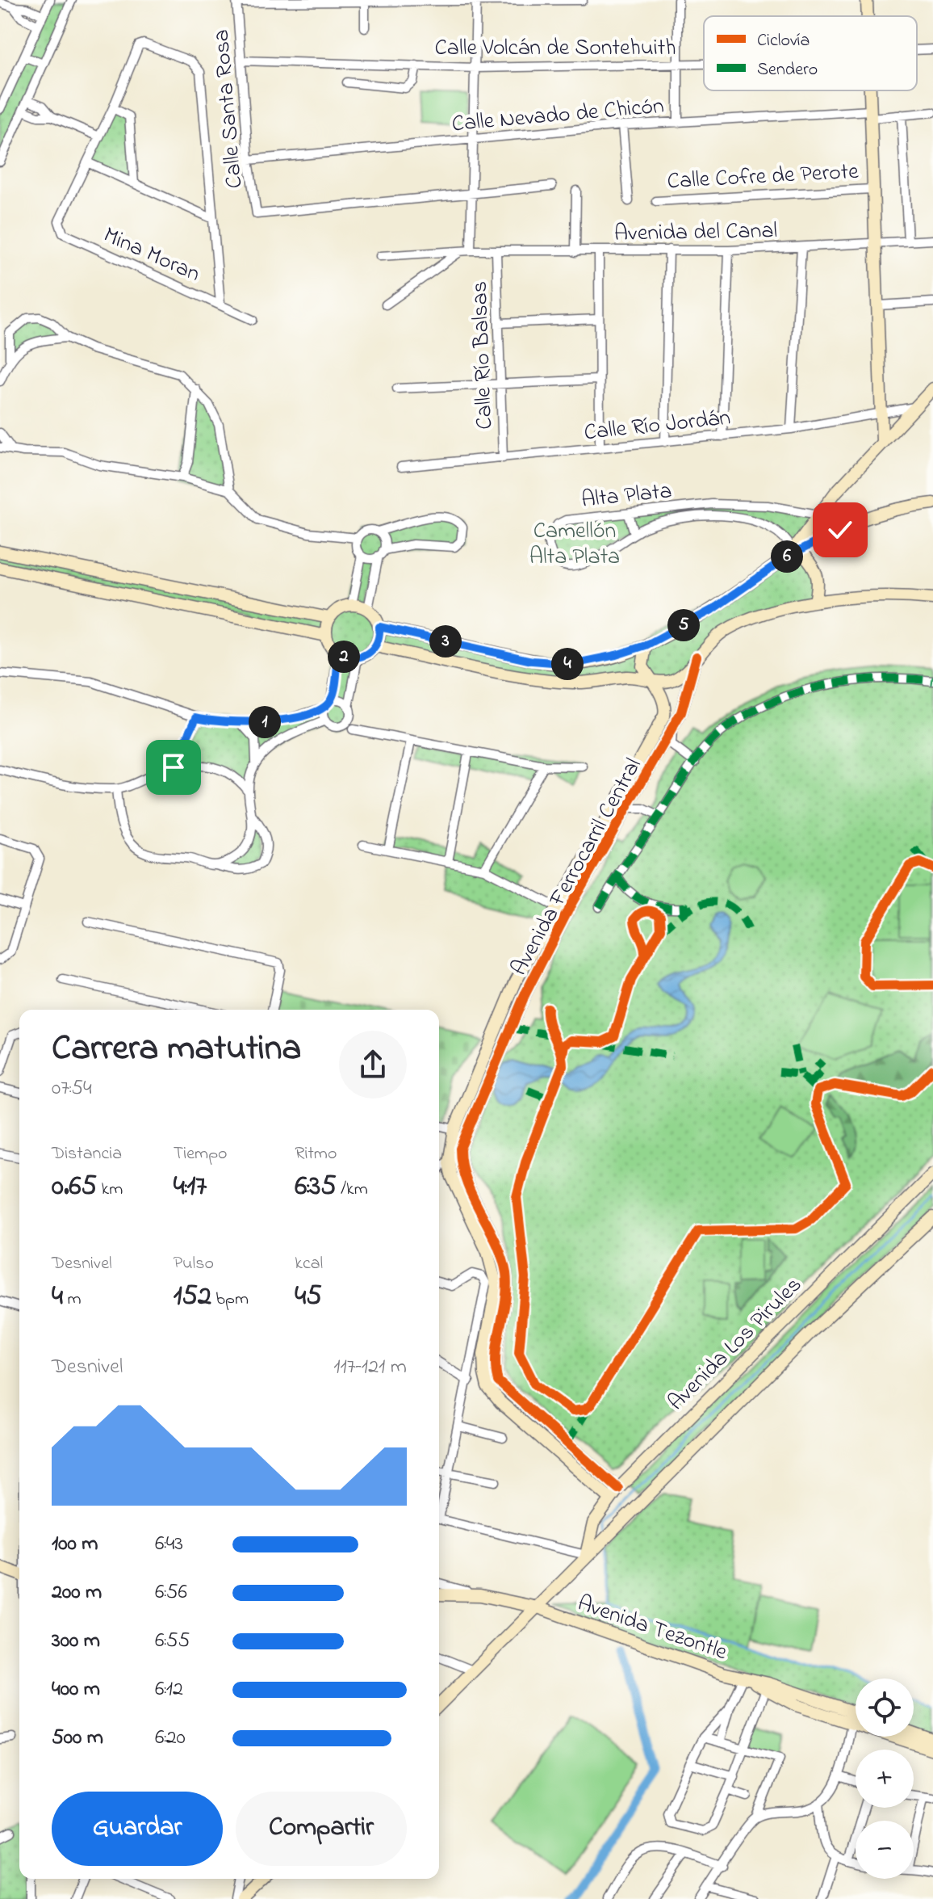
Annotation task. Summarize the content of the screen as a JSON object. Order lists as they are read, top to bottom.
{
  "streets": {
    "street": [
      "Calle Volcán de Sontehuith",
      "Calle Santa Rosa",
      "Calle Nevado de Chicón",
      "Calle Cofre de Perote",
      "Avenida del Canal",
      "Mina Moran",
      "Calle Río Balsas",
      "Calle Río Jordán",
      "Alta Plata",
      "Avenida Ferrocarril Central",
      "Avenida Los Pirules",
      "Avenida Tezontle"
    ]
  },
  "crossings": [
    ["Calle Volcán de Sontehuith", "Calle Santa Rosa"],
    ["Calle Santa Rosa", "Calle Nevado de Chicón"],
    ["Calle Nevado de Chicón", "Calle Cofre de Perote"],
    ["Calle Cofre de Perote", "Avenida del Canal"],
    ["Calle Cofre de Perote", "Calle Río Jordán"],
    ["Avenida del Canal", "Calle Río Balsas"],
    ["Calle Río Balsas", "Calle Río Jordán"],
    ["Avenida Ferrocarril Central", "Avenida Los Pirules"],
    ["Avenida Los Pirules", "Avenida Tezontle"]
  ],
  "parks": ["Camellón Alta Plata"],
  "legend": ["Ciclovía", "Sendero"],
  "page": {
    "pins": [
      "6",
      "5",
      "3",
      "2",
      "4",
      "1"
    ],
    "heading": ["Carrera matutina", "07:54"],
    "stats": [
      ["Distancia", "0.65 km"],
      ["Tiempo", "4:17"],
      ["Ritmo", "6:35 /km"],
      ["Desnivel", "4 m"],
      ["Pulso", "152 bpm"],
      ["kcal", "45"]
    ],
    "chart": ["Desnivel", "117–121 m"],
    "list": [
      {
        "name": "100 m",
        "note": "6:43"
      },
      {
        "name": "200 m",
        "note": "6:56"
      },
      {
        "name": "300 m",
        "note": "6:55"
      },
      {
        "name": "400 m",
        "note": "6:12"
      },
      {
        "name": "500 m",
        "note": "6:20"
      }
    ],
    "map_buttons": ["+", "−"],
    "buttons": ["Guardar", "Compartir"]
  }
}
